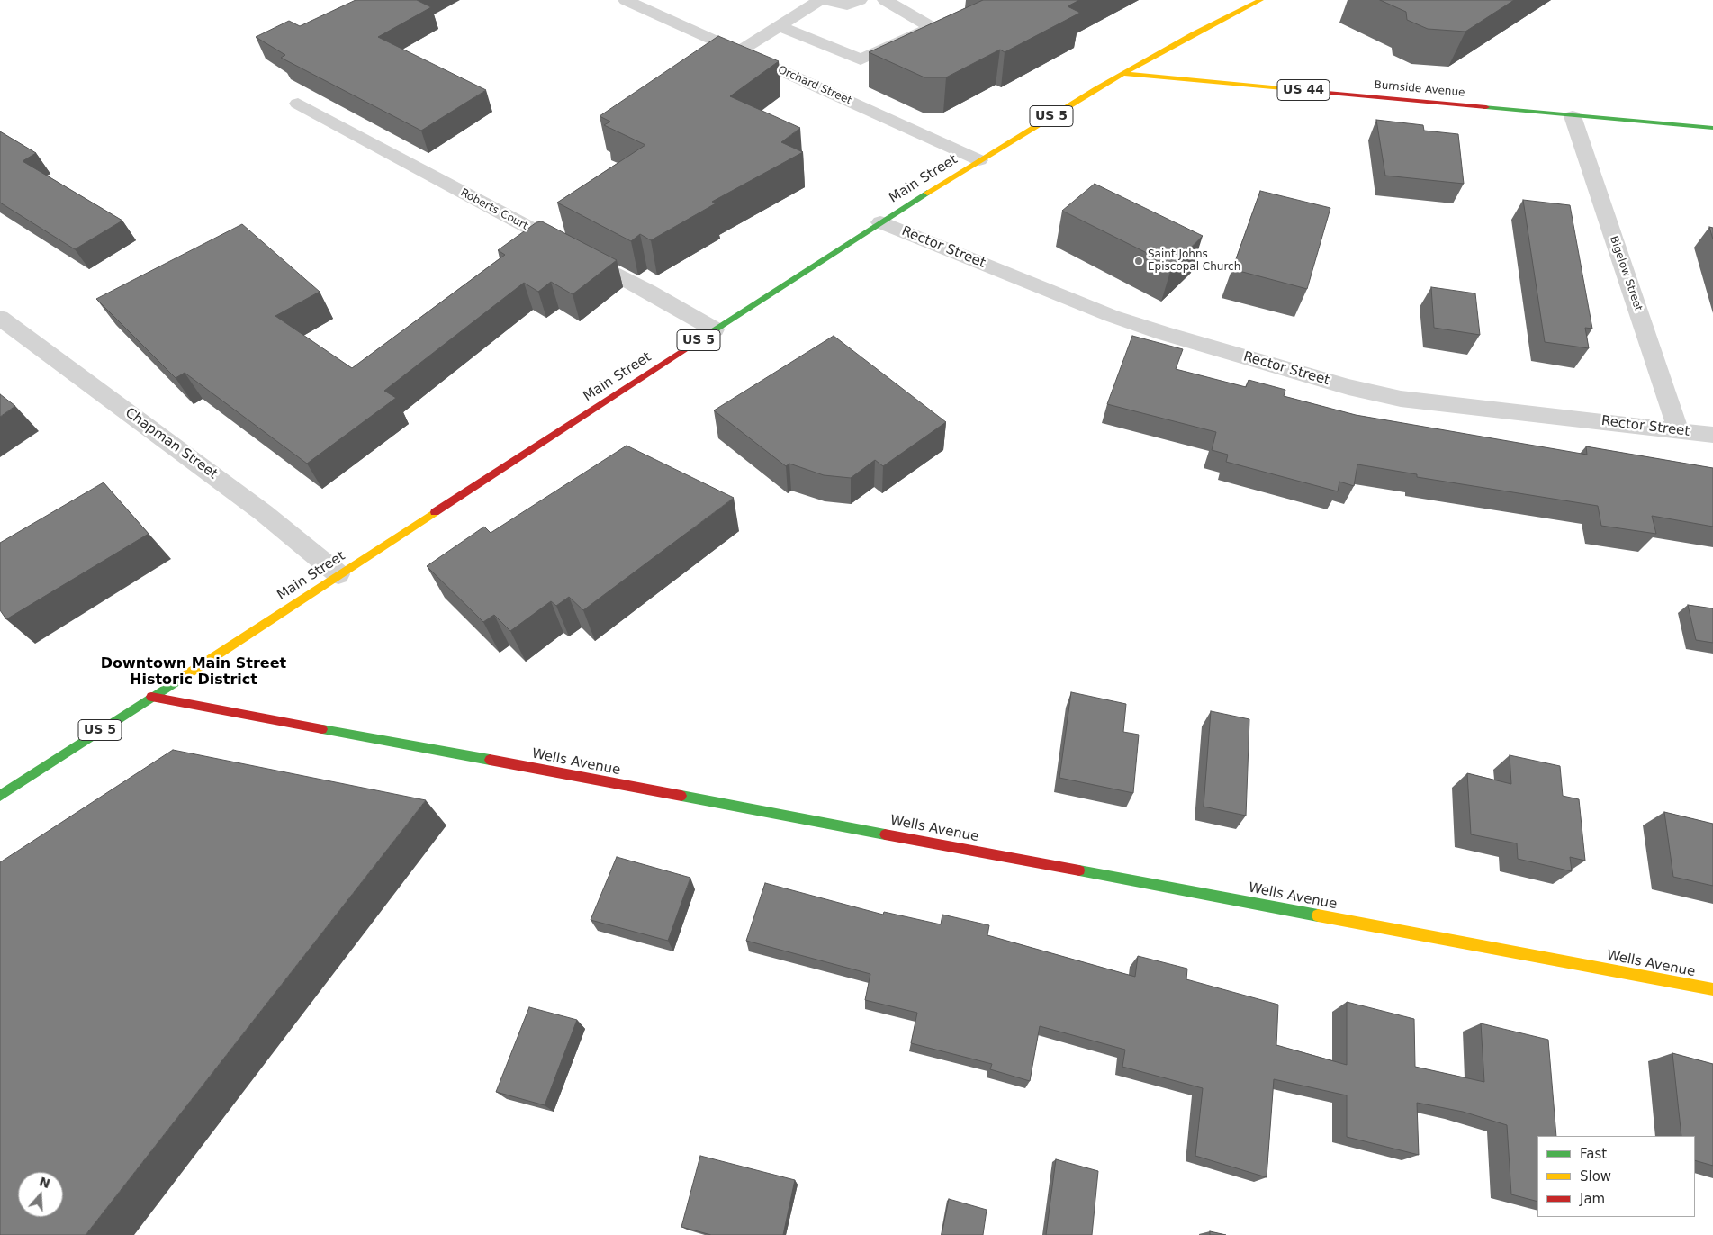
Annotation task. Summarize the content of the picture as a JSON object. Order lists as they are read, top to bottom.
{
  "streets": {
    "main road": [
      "Burnside Avenue",
      "US 44",
      "US 5",
      "Main Street",
      "Wells Avenue"
    ],
    "street": [
      "Orchard Street",
      "Roberts Court",
      "Rector Street",
      "Bigelow Street",
      "Chapman Street"
    ]
  },
  "crossings": [
    ["Orchard Street", "Main Street"],
    ["Burnside Avenue", "Main Street"],
    ["Burnside Avenue", "Bigelow Street"],
    ["Main Street", "Roberts Court"],
    ["Main Street", "Rector Street"],
    ["Main Street", "Chapman Street"],
    ["Main Street", "Wells Avenue"],
    ["Rector Street", "Bigelow Street"]
  ],
  "districts": ["Downtown Main Street Historic District"],
  "places": ["Saint Johns Episcopal Church"],
  "legend": ["Fast", "Slow", "Jam"],
  "north": "top"
}
